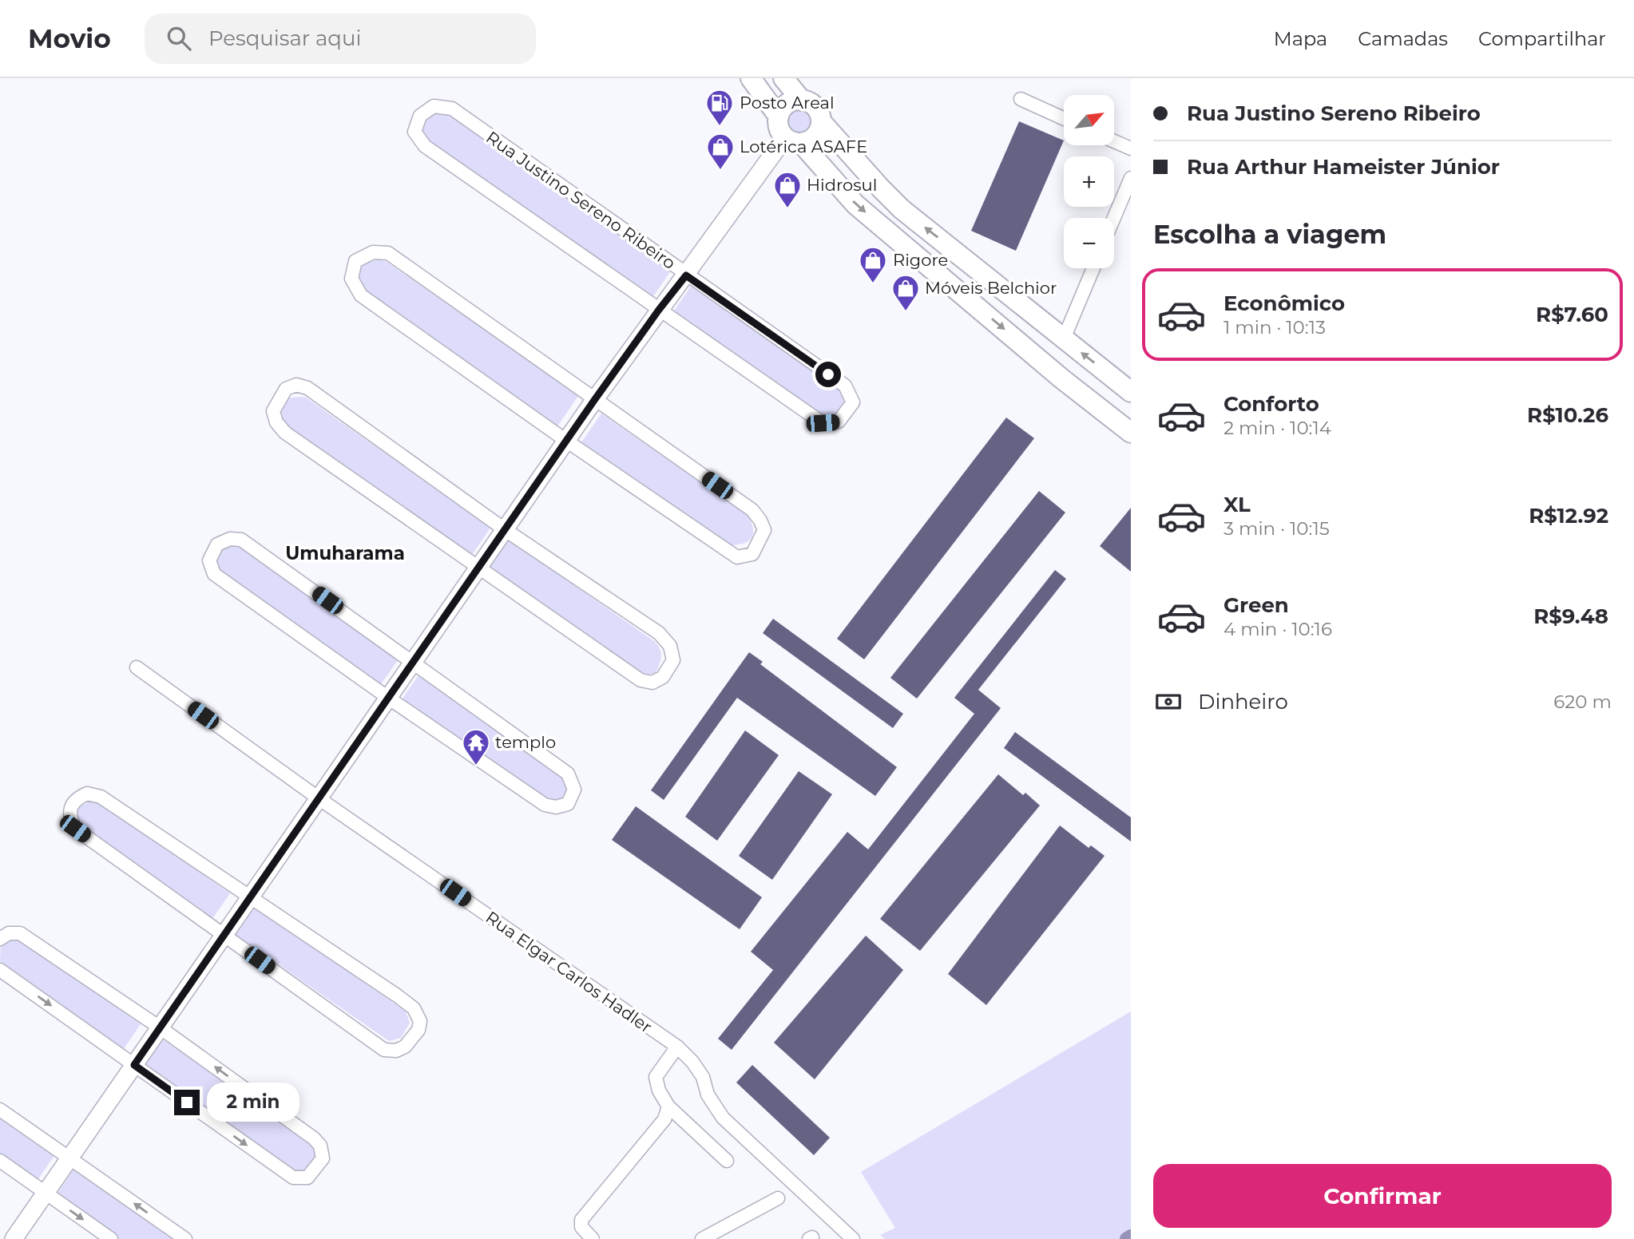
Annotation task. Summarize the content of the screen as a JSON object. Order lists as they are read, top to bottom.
{
  "streets": {
    "street": ["Rua Justino Sereno Ribeiro", "Rua Elgar Carlos Hadler"]
  },
  "districts": ["Umuharama"],
  "places": {
    "fuel station": ["Posto Areal"],
    "shop": [
      "Lotérica ASAFE",
      "Hidrosul",
      "Rigore",
      "Móveis Belchior"
    ],
    "temple": ["templo"]
  },
  "north": "top right",
  "page": {
    "header": "Movio",
    "search": "Pesquisar aqui",
    "nav": ["Mapa", "Camadas", "Compartilhar"],
    "banner": ["Rua Justino Sereno Ribeiro", "Rua Arthur Hameister Júnior"],
    "map_buttons": ["+", "−"],
    "heading": "Escolha a viagem",
    "list": [
      {
        "name": "Econômico",
        "note": "1 min · 10:13",
        "value": "R$7.60"
      },
      {
        "name": "Conforto",
        "note": "2 min · 10:14",
        "value": "R$10.26"
      },
      {
        "name": "XL",
        "note": "3 min · 10:15",
        "value": "R$12.92"
      },
      {
        "name": "Green",
        "note": "4 min · 10:16",
        "value": "R$9.48"
      }
    ],
    "pay": ["Dinheiro", "620 m"],
    "bubble": "2 min",
    "buttons": "Confirmar"
  }
}
